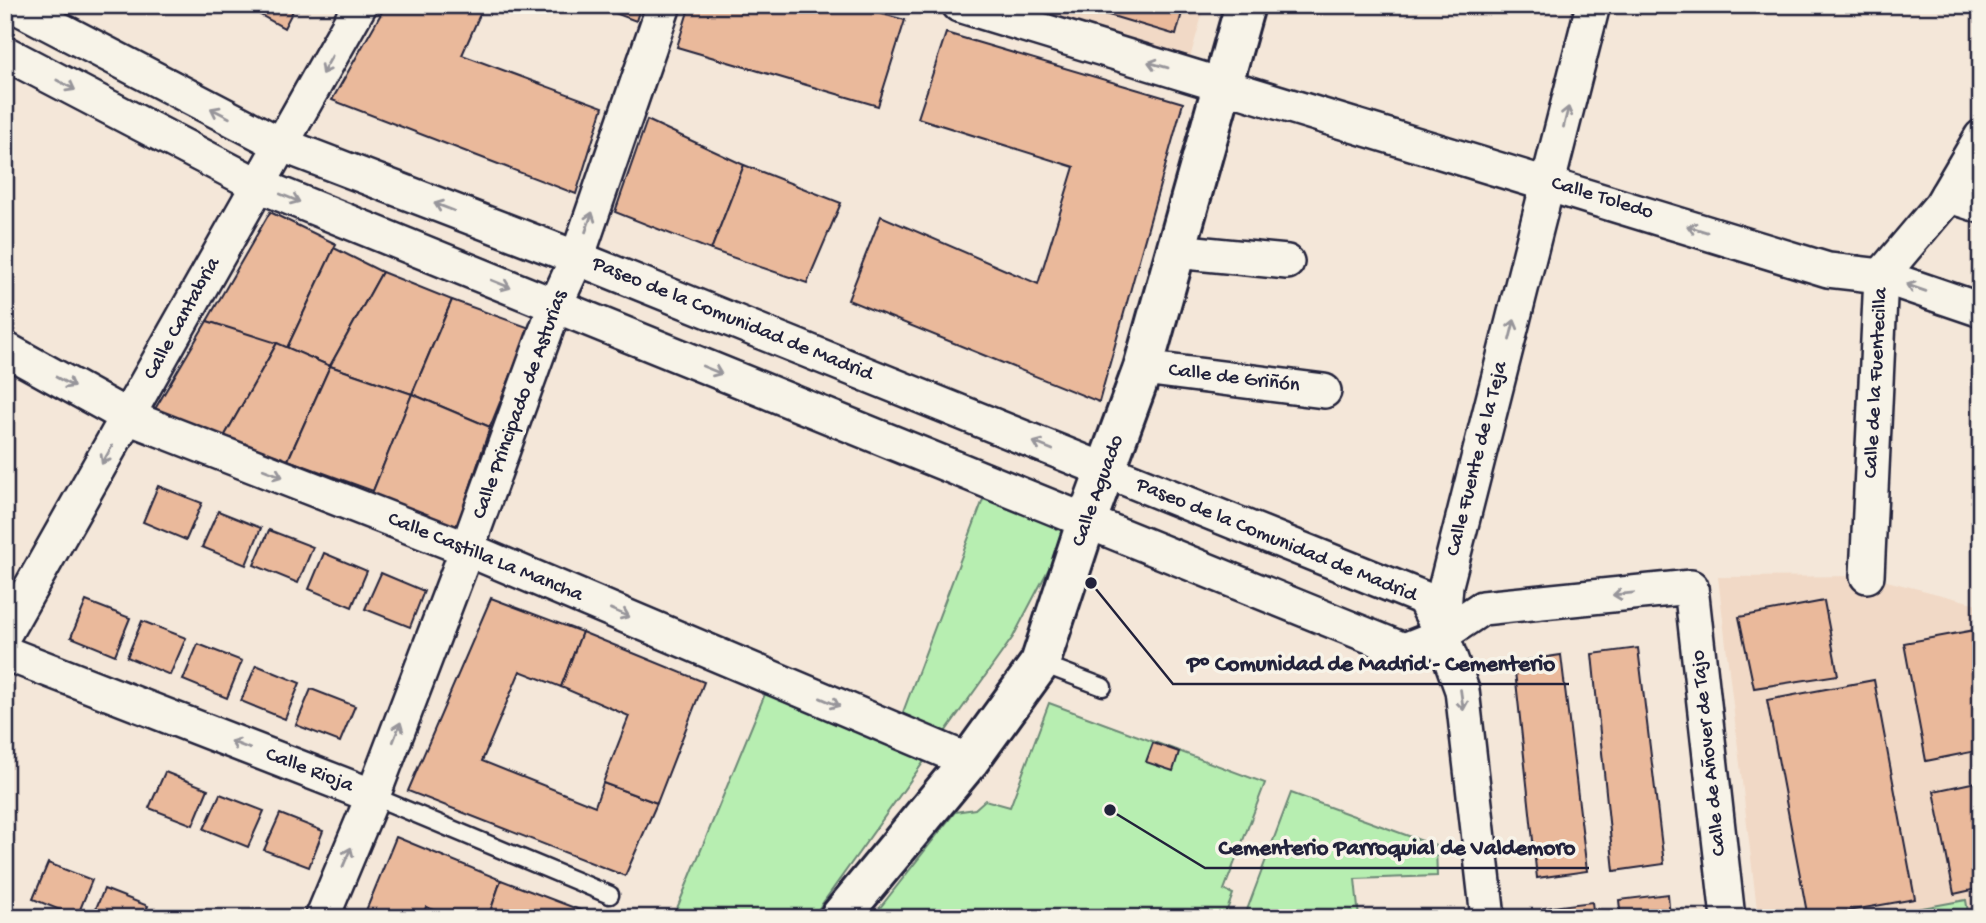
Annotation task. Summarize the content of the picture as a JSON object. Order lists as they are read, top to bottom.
{
  "streets": {
    "street": [
      "Calle Toledo",
      "Calle Cantabria",
      "Paseo de la Comunidad de Madrid",
      "Calle de Griñón",
      "Calle de la Fuentecilla",
      "Calle Principado de Asturias",
      "Calle Fuente de la Teja",
      "Calle Aguado",
      "Calle Castilla La Mancha",
      "Calle de Añover de Tajo",
      "Calle Rioja"
    ]
  },
  "crossings": [
    ["Calle Toledo", "Calle de la Fuentecilla"],
    ["Calle Toledo", "Calle Fuente de la Teja"],
    ["Calle Toledo", "Calle Aguado"],
    ["Calle Cantabria", "Paseo de la Comunidad de Madrid"],
    ["Calle Cantabria", "Calle Castilla La Mancha"],
    ["Paseo de la Comunidad de Madrid", "Calle Principado de Asturias"],
    ["Paseo de la Comunidad de Madrid", "Calle Fuente de la Teja"],
    ["Paseo de la Comunidad de Madrid", "Calle Aguado"],
    ["Paseo de la Comunidad de Madrid", "Calle de Añover de Tajo"],
    ["Calle de Griñón", "Calle Aguado"],
    ["Calle Principado de Asturias", "Calle Castilla La Mancha"],
    ["Calle Principado de Asturias", "Calle Rioja"],
    ["Calle Fuente de la Teja", "Calle de Añover de Tajo"],
    ["Calle Aguado", "Calle Castilla La Mancha"]
  ],
  "one_way": [
    "Calle Toledo",
    "Calle Cantabria",
    "Calle Principado de Asturias",
    "Calle Rioja"
  ],
  "places": ["Pº Comunidad de Madrid - Cementerio", "Cementerio Parroquial de Valdemoro"]
}
